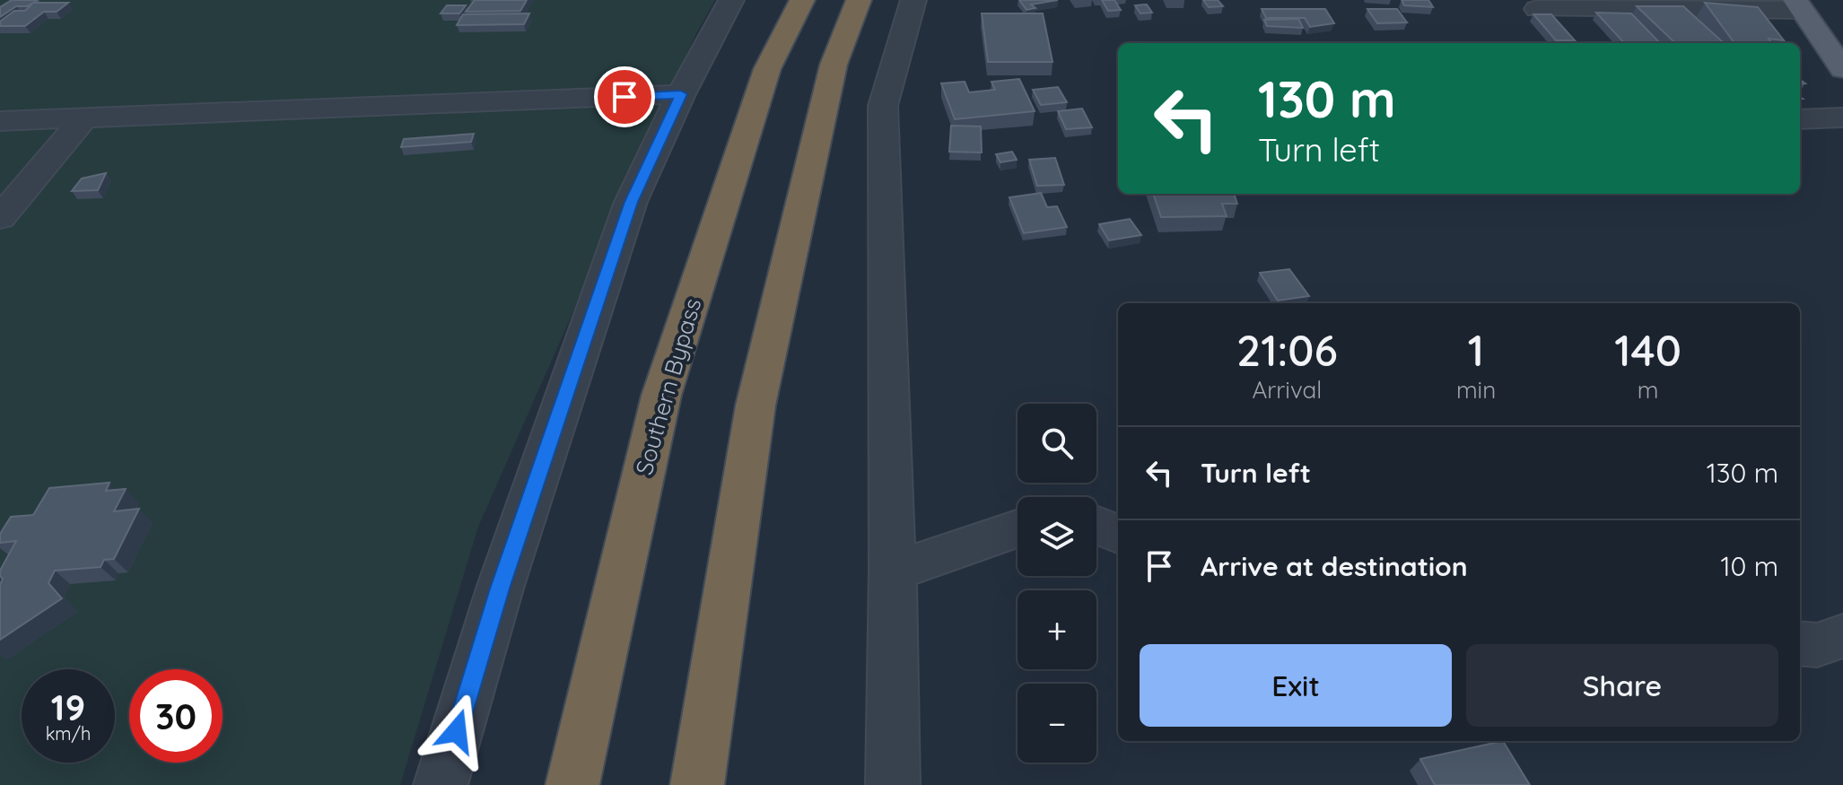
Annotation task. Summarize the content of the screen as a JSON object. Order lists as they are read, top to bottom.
{
  "streets": {
    "highway": ["Southern Bypass"]
  },
  "page": {
    "turn": ["130 m", "Turn left"],
    "eta": [
      "21:06",
      "Arrival",
      "1",
      "min",
      "140",
      "m"
    ],
    "map_buttons": ["+", "−"],
    "list": [
      {
        "name": "Turn left",
        "value": "130 m"
      },
      {
        "name": "Arrive at destination",
        "value": "10 m"
      }
    ],
    "buttons": ["Exit", "Share"],
    "speed": "19 km/h",
    "limit": "30"
  }
}
